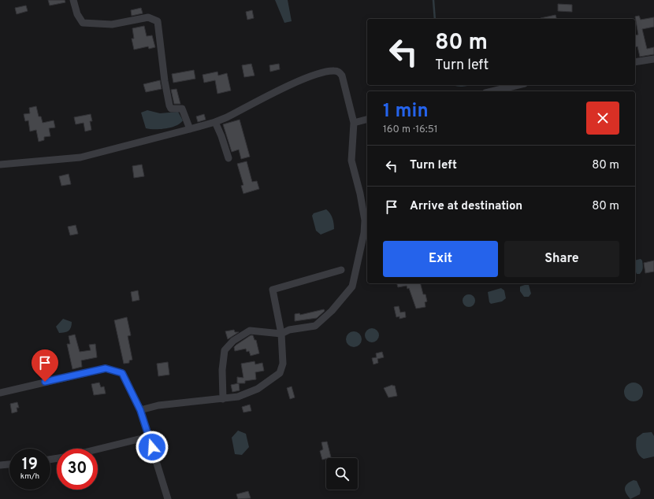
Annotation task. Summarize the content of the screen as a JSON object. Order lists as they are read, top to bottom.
{
  "page": {
    "turn": ["80 m", "Turn left"],
    "heading": ["1 min", "160 m · 16:51"],
    "list": [
      {
        "name": "Turn left",
        "value": "80 m"
      },
      {
        "name": "Arrive at destination",
        "value": "80 m"
      }
    ],
    "buttons": ["Exit", "Share"],
    "speed": "19 km/h",
    "limit": "30"
  }
}
